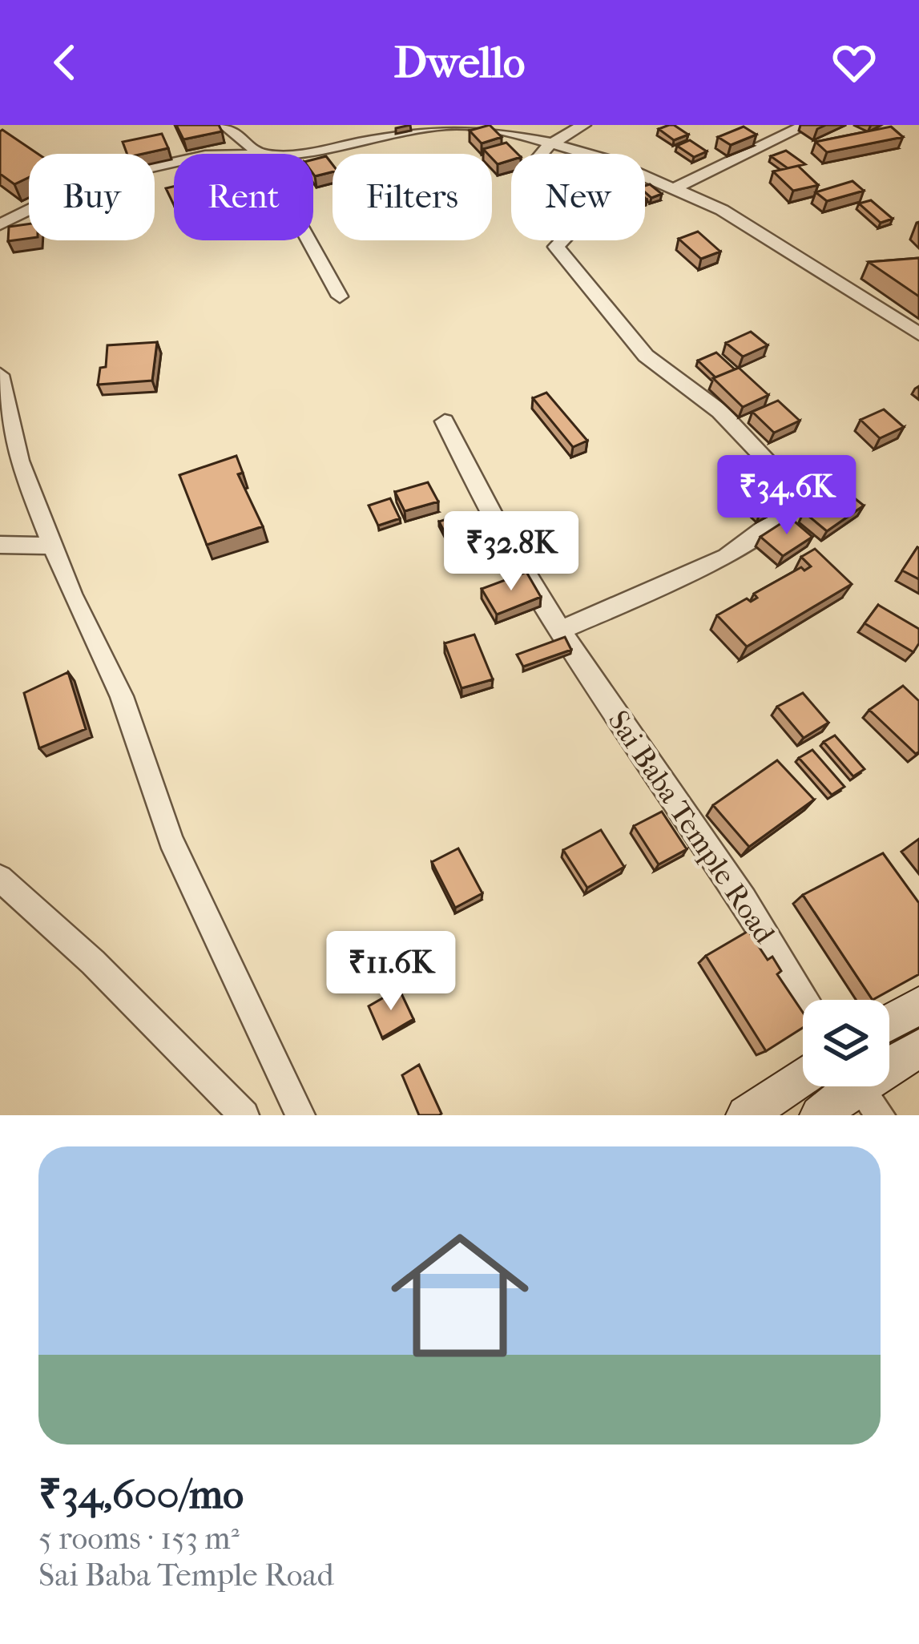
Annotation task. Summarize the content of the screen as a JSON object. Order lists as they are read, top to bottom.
{
  "streets": {
    "street": ["Sai Baba Temple Road"]
  },
  "page": {
    "header": "Dwello",
    "chip": [
      "Buy",
      "Rent",
      "Filters",
      "New"
    ],
    "price": ["₹34.6K", "₹32.8K", "₹11.6K"],
    "list": [
      {
        "name": "₹34,600/mo",
        "note": "5 rooms · 153 m² · Sai Baba Temple Road"
      }
    ]
  }
}
